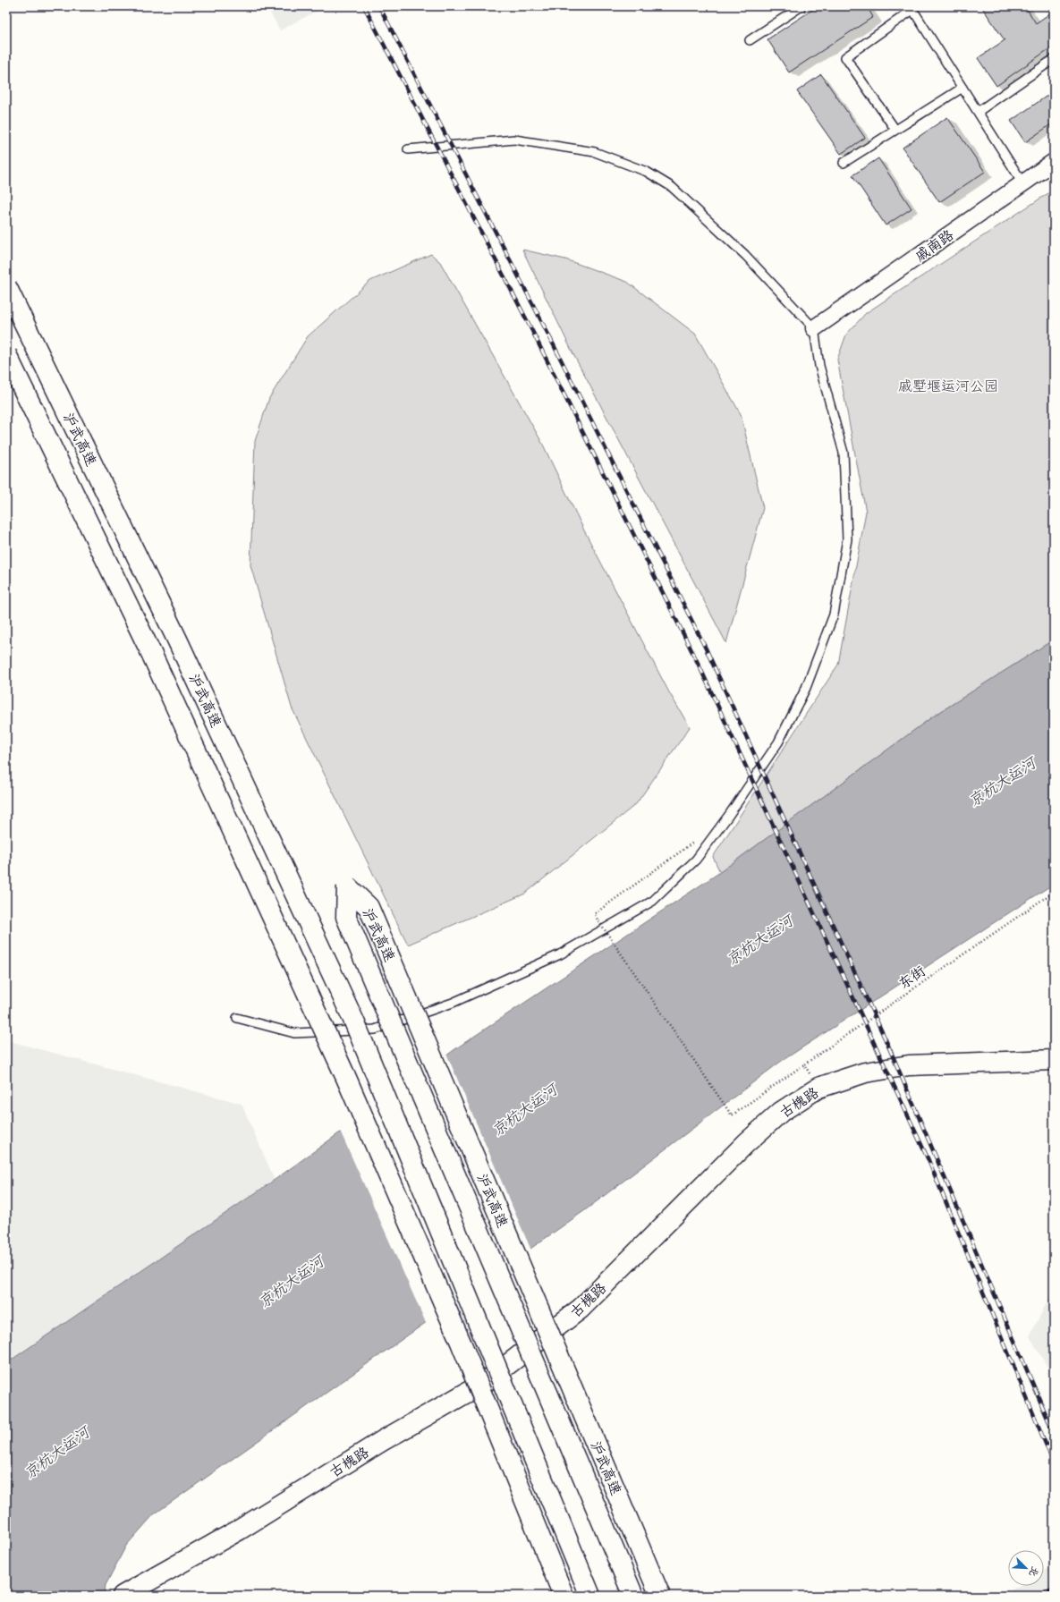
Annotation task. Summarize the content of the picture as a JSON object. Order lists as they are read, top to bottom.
{
  "streets": {
    "main road": ["沪武高速", "古槐路"],
    "street": ["戚南路"],
    "path": ["东街"]
  },
  "water": ["京杭大运河"],
  "parks": ["戚墅堰运河公园"],
  "north": "bottom right"
}
